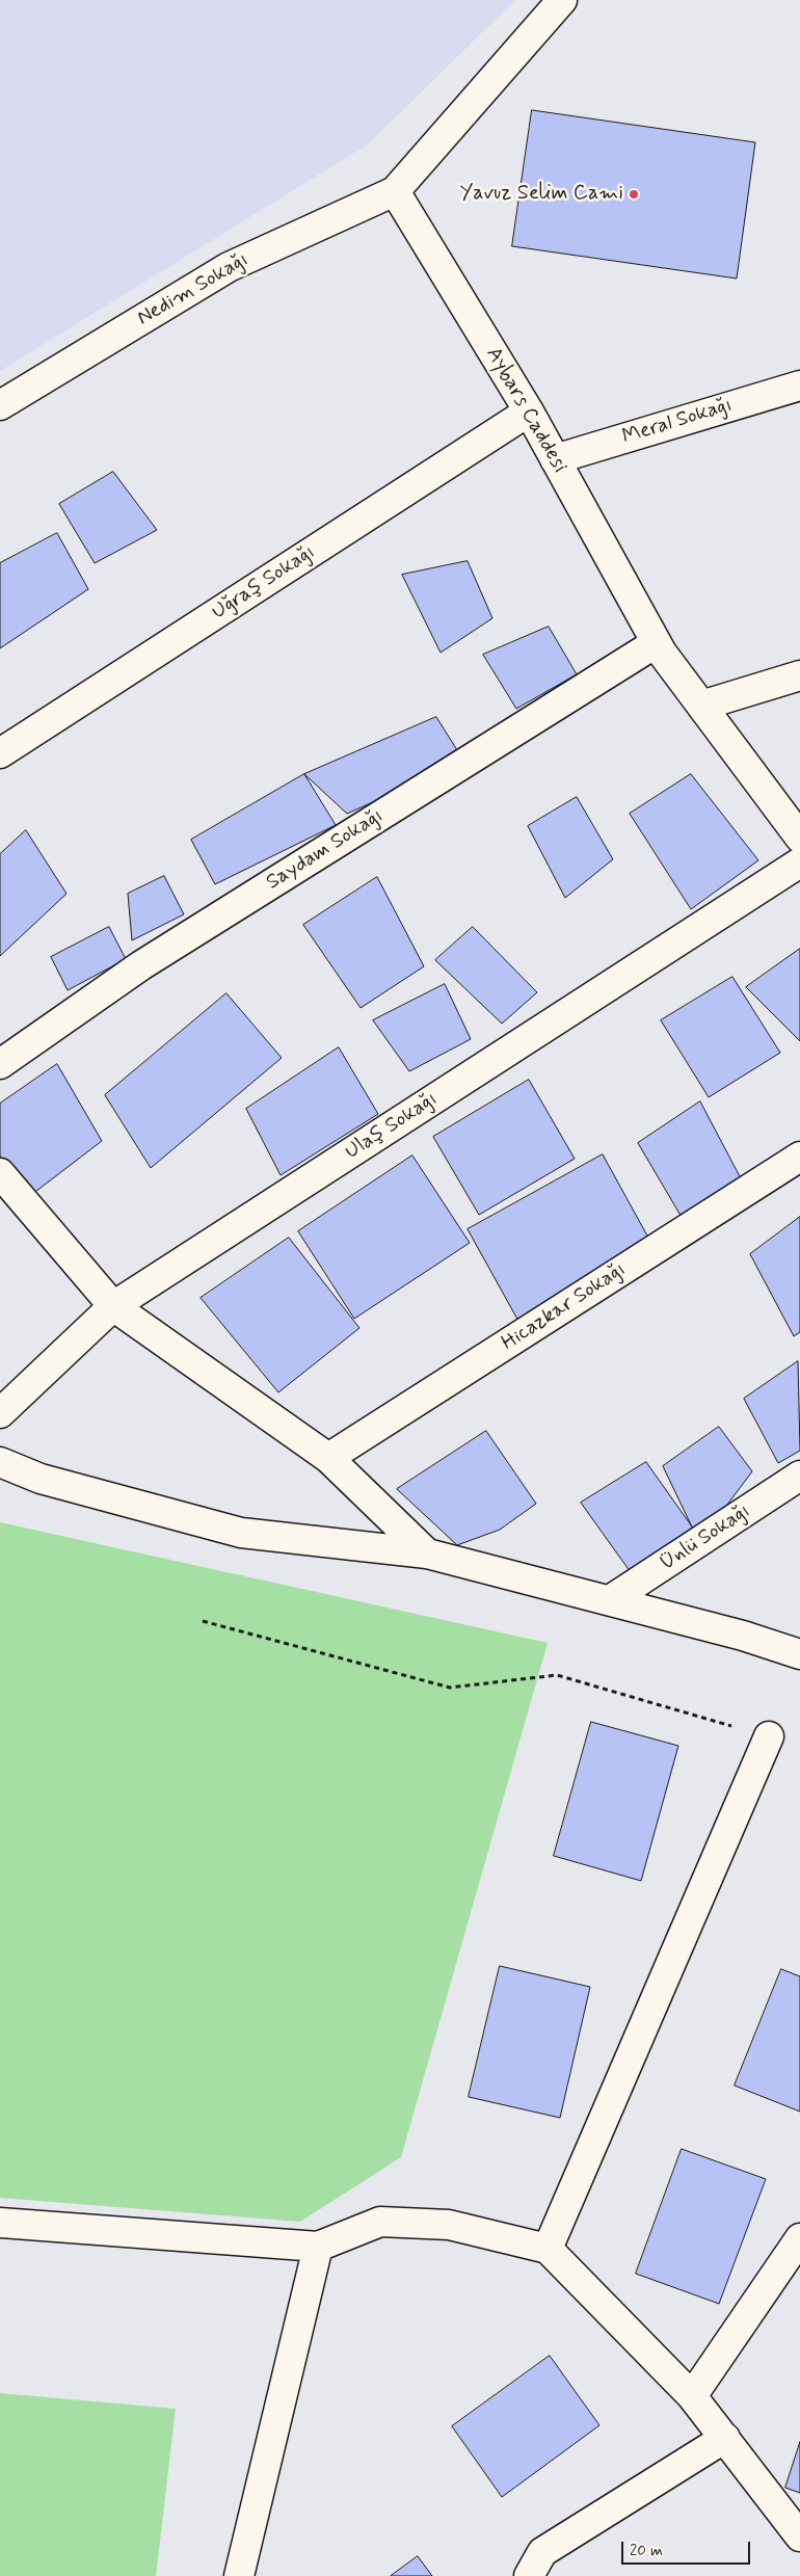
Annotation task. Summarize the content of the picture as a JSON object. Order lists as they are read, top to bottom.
{
  "streets": {
    "street": [
      "Nedim Sokağı",
      "Aybars Caddesi",
      "Meral Sokağı",
      "Uğraş Sokağı",
      "Saydam Sokağı",
      "Ulaş Sokağı",
      "Hicazkar Sokağı",
      "Ünlü Sokağı"
    ]
  },
  "crossings": [
    ["Nedim Sokağı", "Aybars Caddesi"],
    ["Aybars Caddesi", "Meral Sokağı"],
    ["Aybars Caddesi", "Uğraş Sokağı"],
    ["Aybars Caddesi", "Saydam Sokağı"]
  ],
  "places": ["Yavuz Selim Cami"],
  "scale_bar": "20 m"
}
